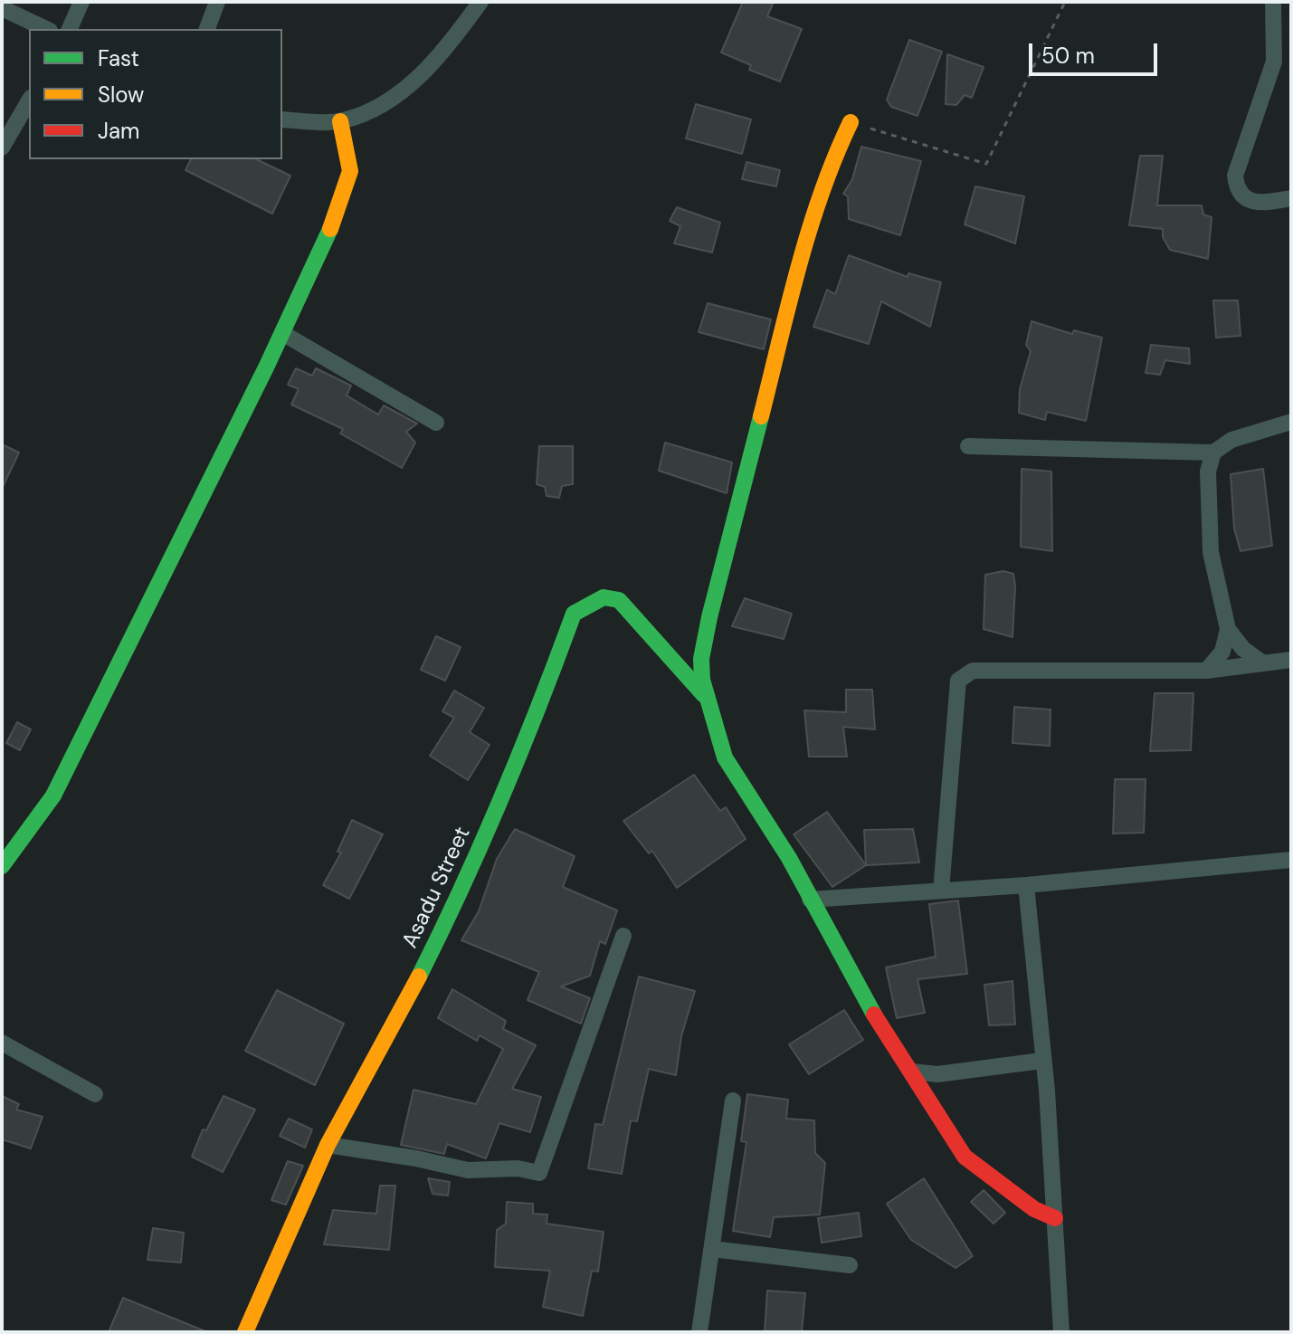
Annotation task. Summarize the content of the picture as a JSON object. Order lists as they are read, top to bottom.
{
  "streets": {
    "street": ["Asadu Street"]
  },
  "legend": ["Fast", "Slow", "Jam"],
  "scale_bar": "50 m"
}
